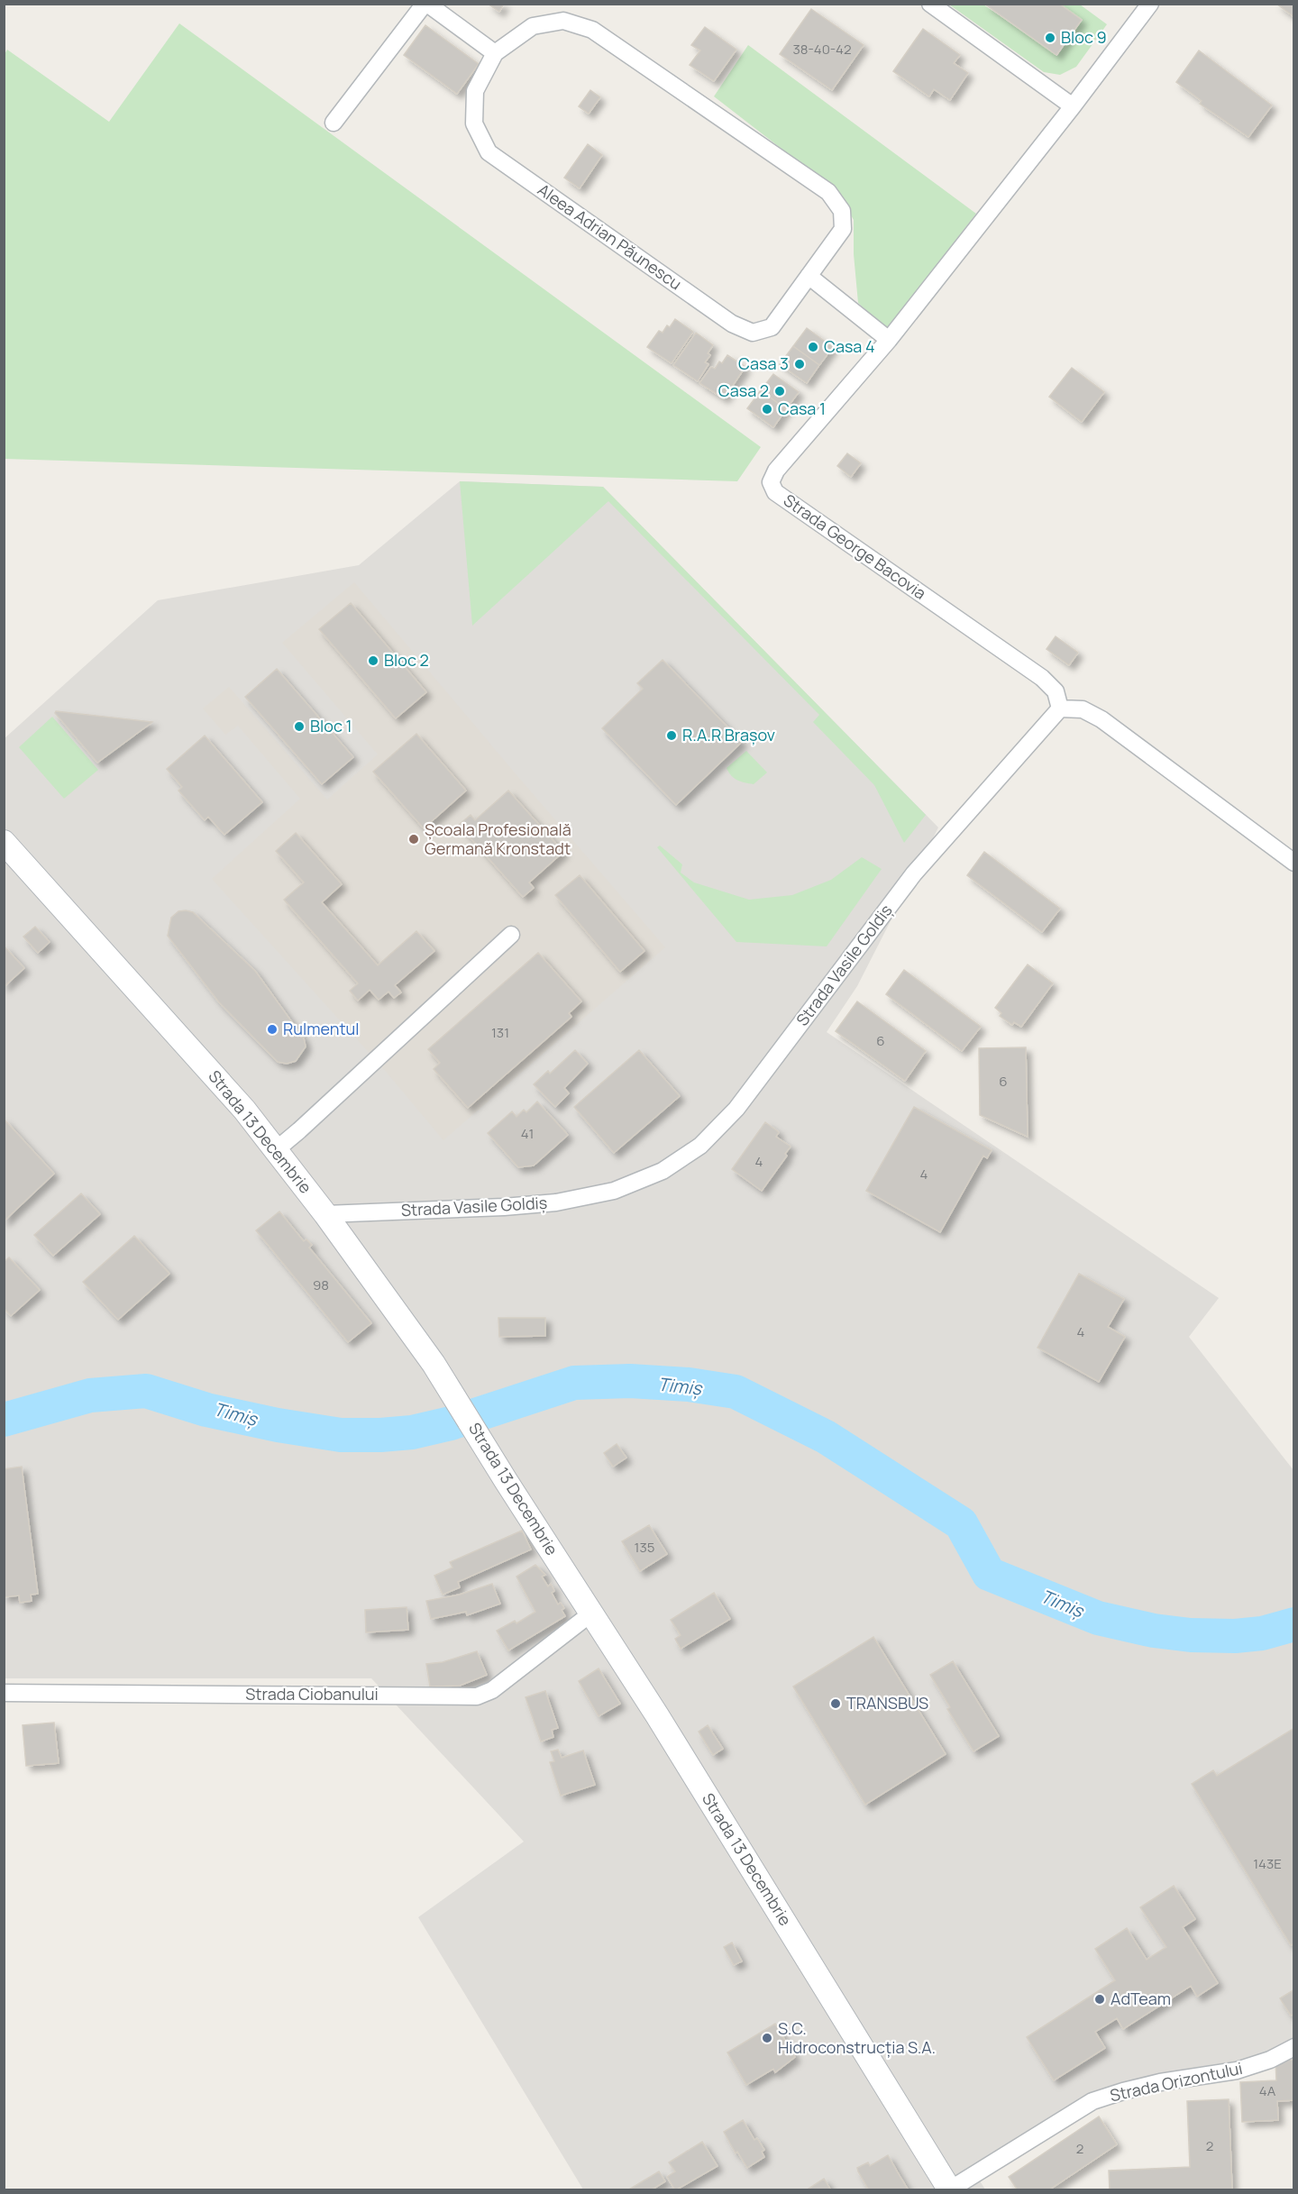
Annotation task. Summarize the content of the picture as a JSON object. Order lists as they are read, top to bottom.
{
  "streets": {
    "main road": ["Strada 13 Decembrie"],
    "street": [
      "Aleea Adrian Păunescu",
      "Strada George Bacovia",
      "Strada Vasile Goldiș",
      "Strada Ciobanului",
      "Strada Orizontului"
    ]
  },
  "crossings": [
    ["Strada George Bacovia", "Strada Vasile Goldiș"],
    ["Strada Vasile Goldiș", "Strada 13 Decembrie"],
    ["Strada 13 Decembrie", "Strada Ciobanului"],
    ["Strada 13 Decembrie", "Strada Orizontului"]
  ],
  "water": ["Timiș"],
  "places": [
    "Bloc 9",
    "Casa 4",
    "Casa 3",
    "Casa 2",
    "Casa 1",
    "Bloc 2",
    "Bloc 1",
    "R.A.R Brașov",
    "Școala Profesională Germană Kronstadt",
    "Rulmentul",
    "TRANSBUS",
    "AdTeam",
    "S.C. Hidroconstrucția S.A."
  ],
  "house_numbers": [
    "38-40-42",
    "131",
    "6",
    "6",
    "41",
    "4",
    "4",
    "98",
    "4",
    "135",
    "143E",
    "4A",
    "2",
    "2"
  ]
}
